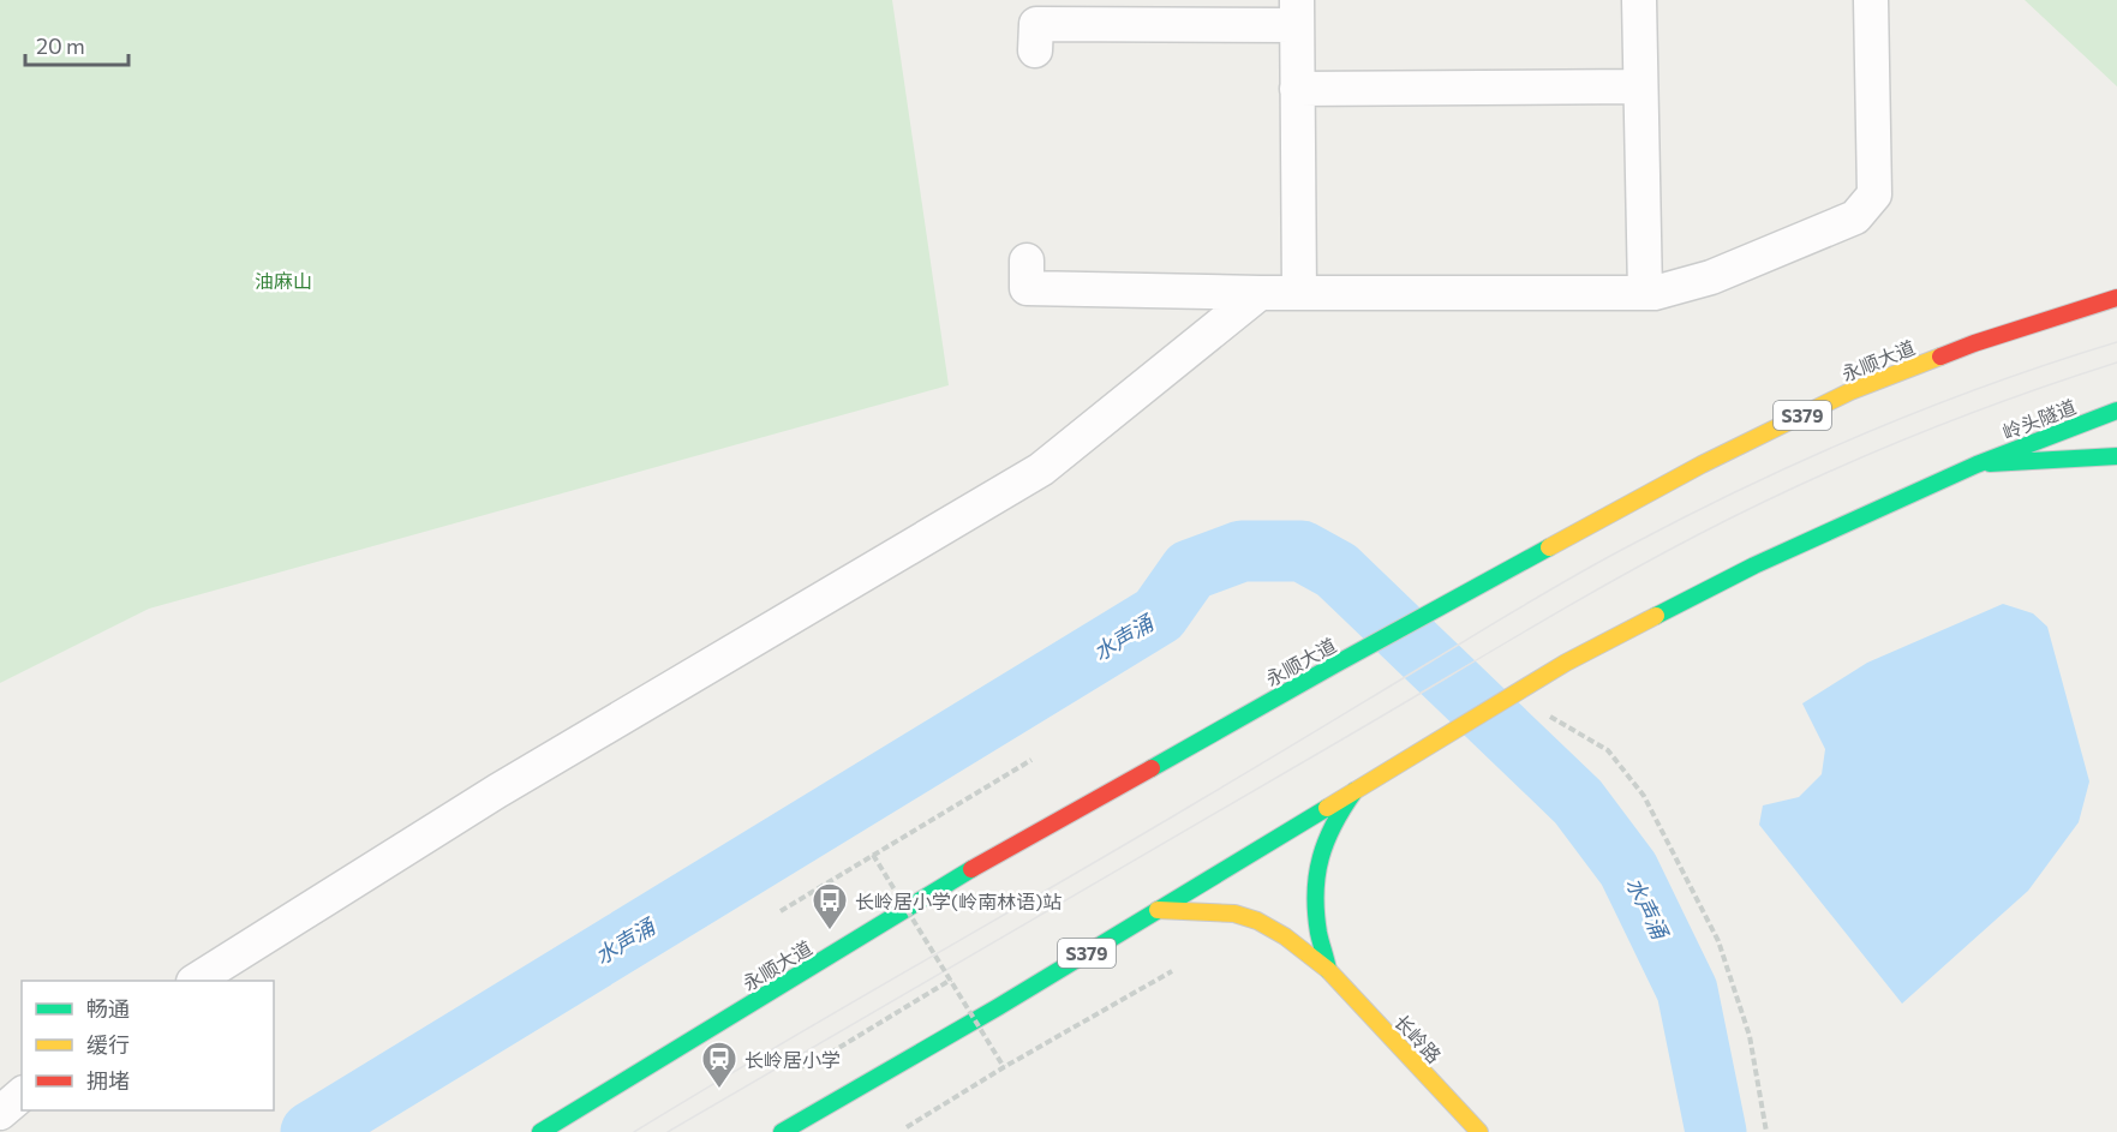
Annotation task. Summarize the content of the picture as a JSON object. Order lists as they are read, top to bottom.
{
  "streets": {
    "main road": [
      "永顺大道",
      "S379",
      "岭头隧道",
      "长岭路"
    ]
  },
  "crossings": [
    ["S379", "岭头隧道"],
    ["S379", "长岭路"]
  ],
  "water": ["水声涌"],
  "parks": ["油麻山"],
  "places": {
    "bus stop": ["长岭居小学(岭南林语)站"],
    "station": ["长岭居小学"]
  },
  "legend": ["畅通", "缓行", "拥堵"],
  "scale_bar": "20 m"
}
